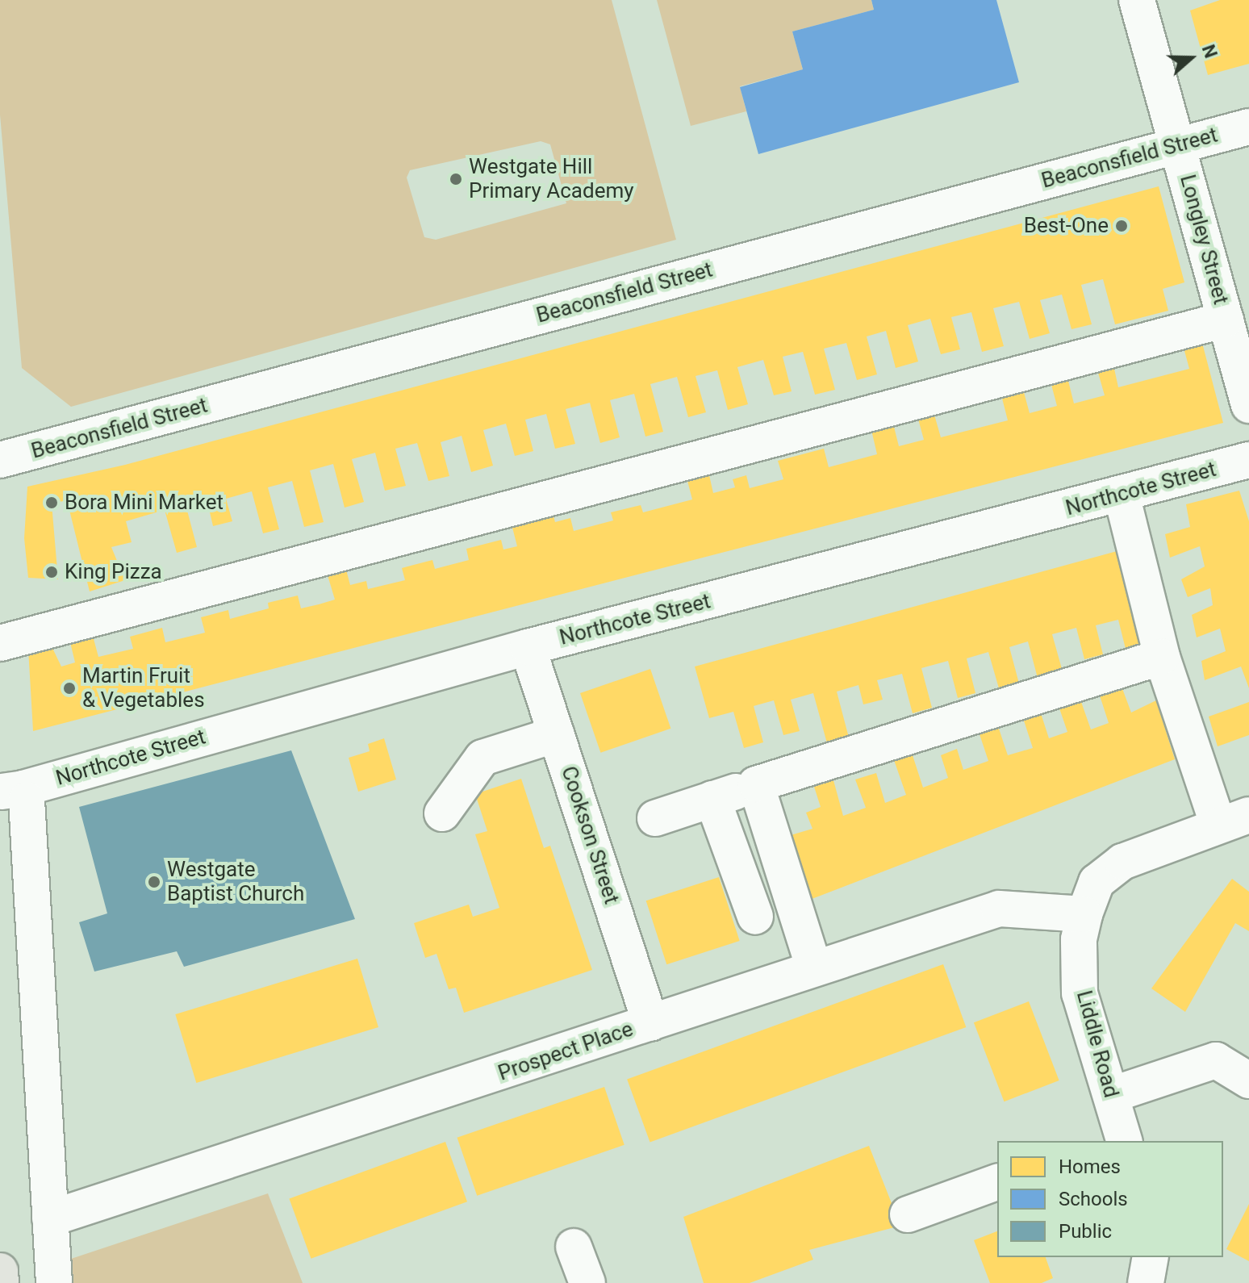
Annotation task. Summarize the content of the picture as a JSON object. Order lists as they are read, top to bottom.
{
  "streets": {
    "street": [
      "Beaconsfield Street",
      "Longley Street",
      "Northcote Street",
      "Cookson Street",
      "Liddle Road",
      "Prospect Place"
    ]
  },
  "crossings": [
    ["Beaconsfield Street", "Longley Street"],
    ["Northcote Street", "Cookson Street"],
    ["Cookson Street", "Prospect Place"],
    ["Liddle Road", "Prospect Place"]
  ],
  "places": [
    "Westgate Hill Primary Academy",
    "Best-One",
    "Bora Mini Market",
    "King Pizza",
    "Martin Fruit & Vegetables",
    "Westgate Baptist Church"
  ],
  "legend": ["Homes", "Schools", "Public"],
  "north": "right"
}
